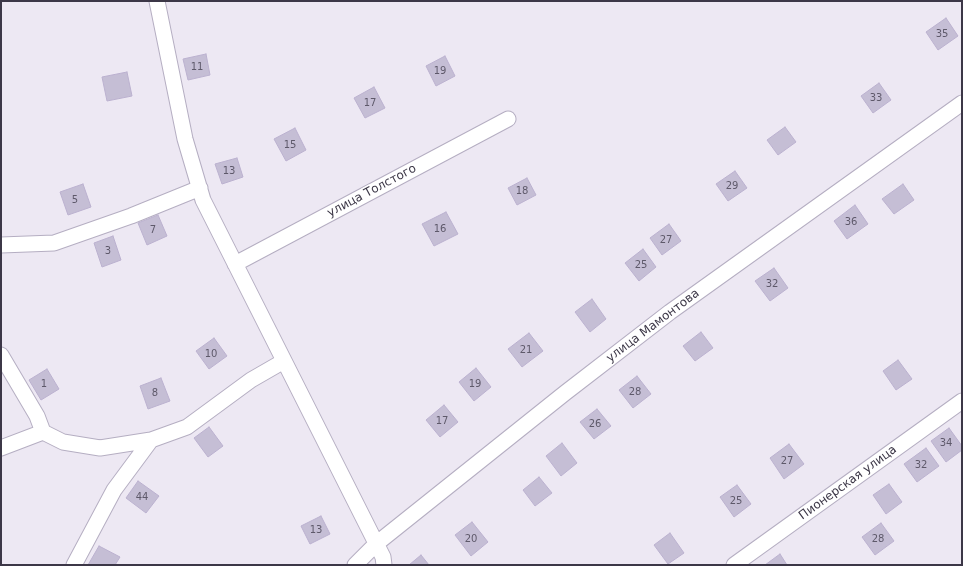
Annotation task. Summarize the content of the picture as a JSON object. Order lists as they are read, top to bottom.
{
  "streets": {
    "street": ["улица Толстого", "улица Мамонтова", "Пионерская улица"]
  },
  "house_numbers": [
    "35",
    "11",
    "19",
    "33",
    "17",
    "15",
    "13",
    "29",
    "18",
    "5",
    "36",
    "16",
    "7",
    "27",
    "3",
    "25",
    "32",
    "21",
    "10",
    "1",
    "19",
    "28",
    "8",
    "17",
    "26",
    "34",
    "27",
    "32",
    "44",
    "25",
    "13",
    "20",
    "28"
  ]
}
